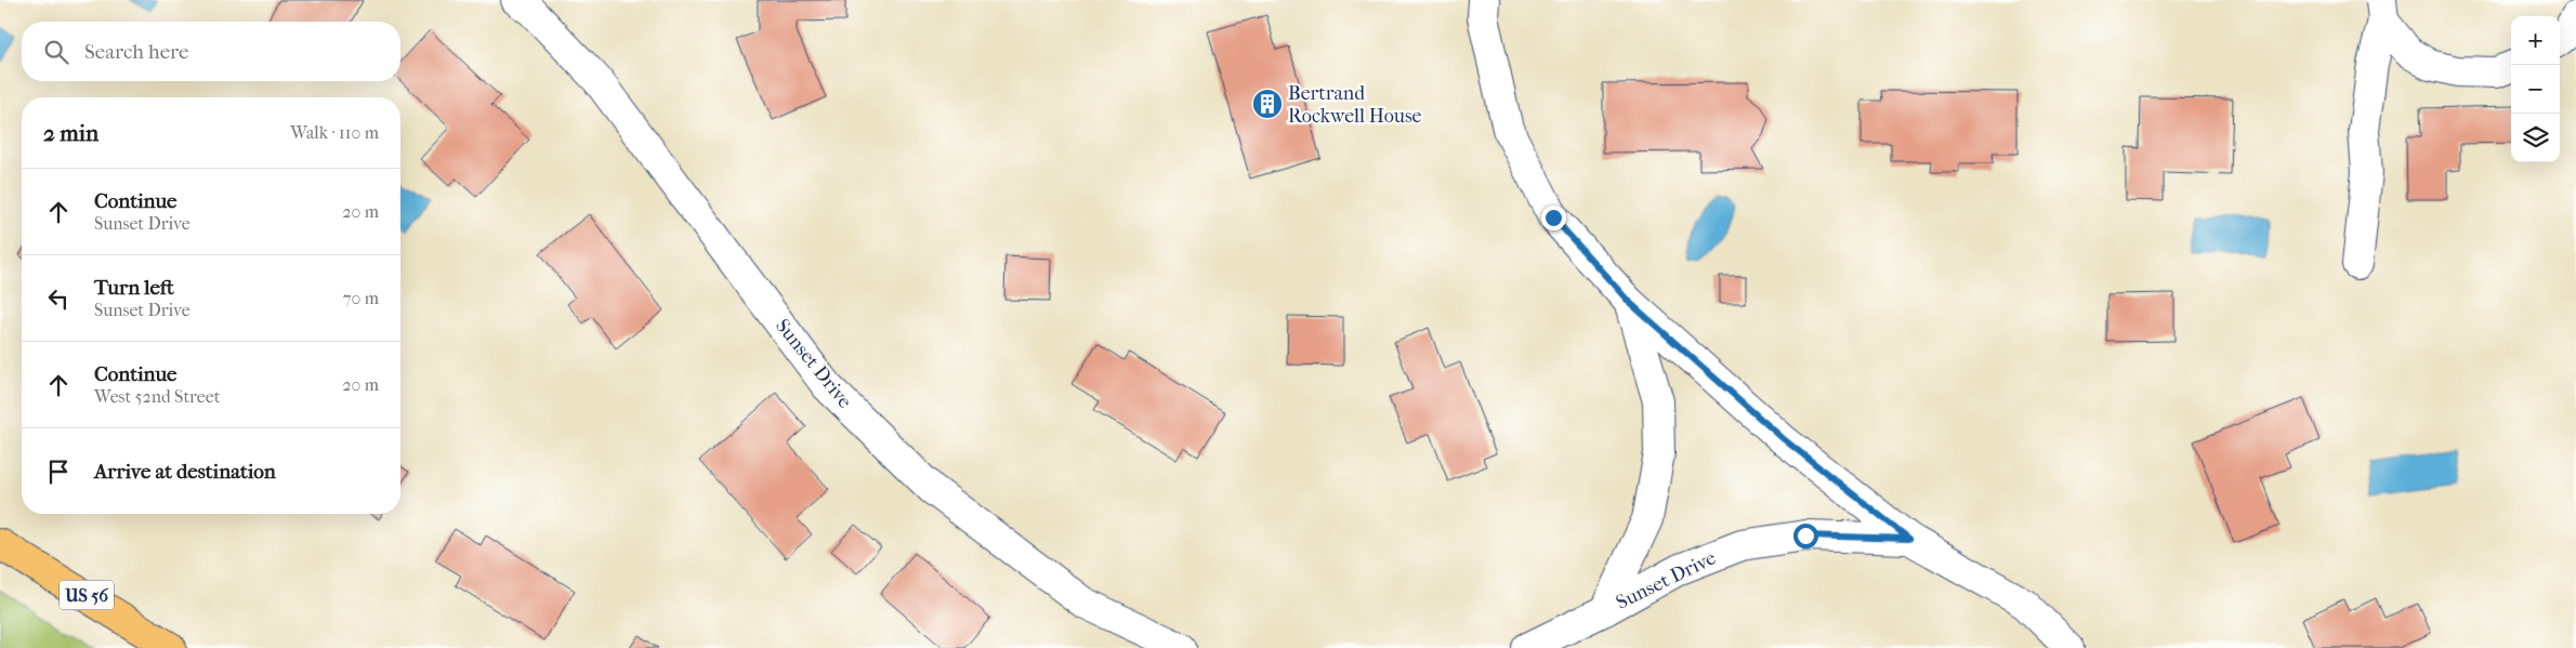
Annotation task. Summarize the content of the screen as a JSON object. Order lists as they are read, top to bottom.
{
  "streets": {
    "highway": ["US 56"],
    "street": ["Sunset Drive"]
  },
  "places": {
    "building": ["Bertrand Rockwell House"]
  },
  "page": {
    "map_buttons": ["+", "−"],
    "search": "Search here",
    "heading": ["2 min", "Walk · 110 m"],
    "list": [
      ["Continue", "Sunset Drive", "20 m"],
      ["Turn left", "Sunset Drive", "70 m"],
      ["Continue", "West 52nd Street", "20 m"],
      "Arrive at destination"
    ]
  }
}
